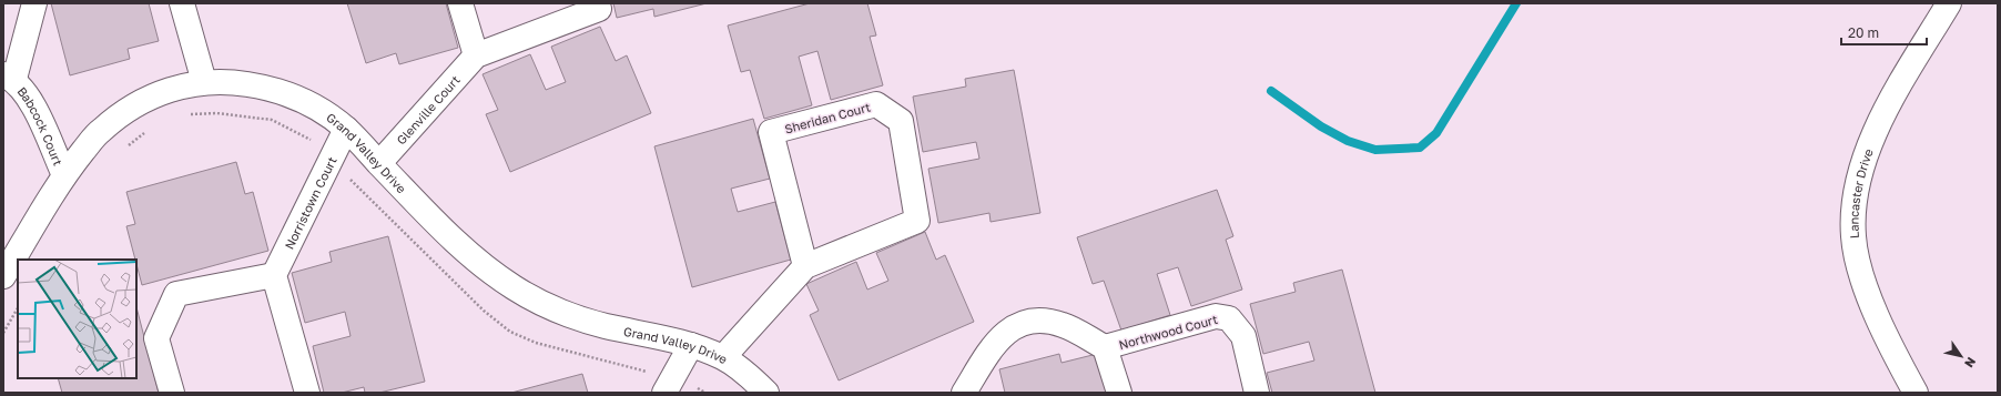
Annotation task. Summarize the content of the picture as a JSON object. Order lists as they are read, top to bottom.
{
  "streets": {
    "street": [
      "Glenville Court",
      "Sheridan Court",
      "Babcock Court",
      "Grand Valley Drive",
      "Lancaster Drive",
      "Norristown Court",
      "Northwood Court"
    ]
  },
  "crossings": [
    ["Glenville Court", "Grand Valley Drive"],
    ["Sheridan Court", "Grand Valley Drive"],
    ["Babcock Court", "Grand Valley Drive"],
    ["Grand Valley Drive", "Norristown Court"]
  ],
  "scale_bar": "20 m",
  "north": "bottom right"
}
